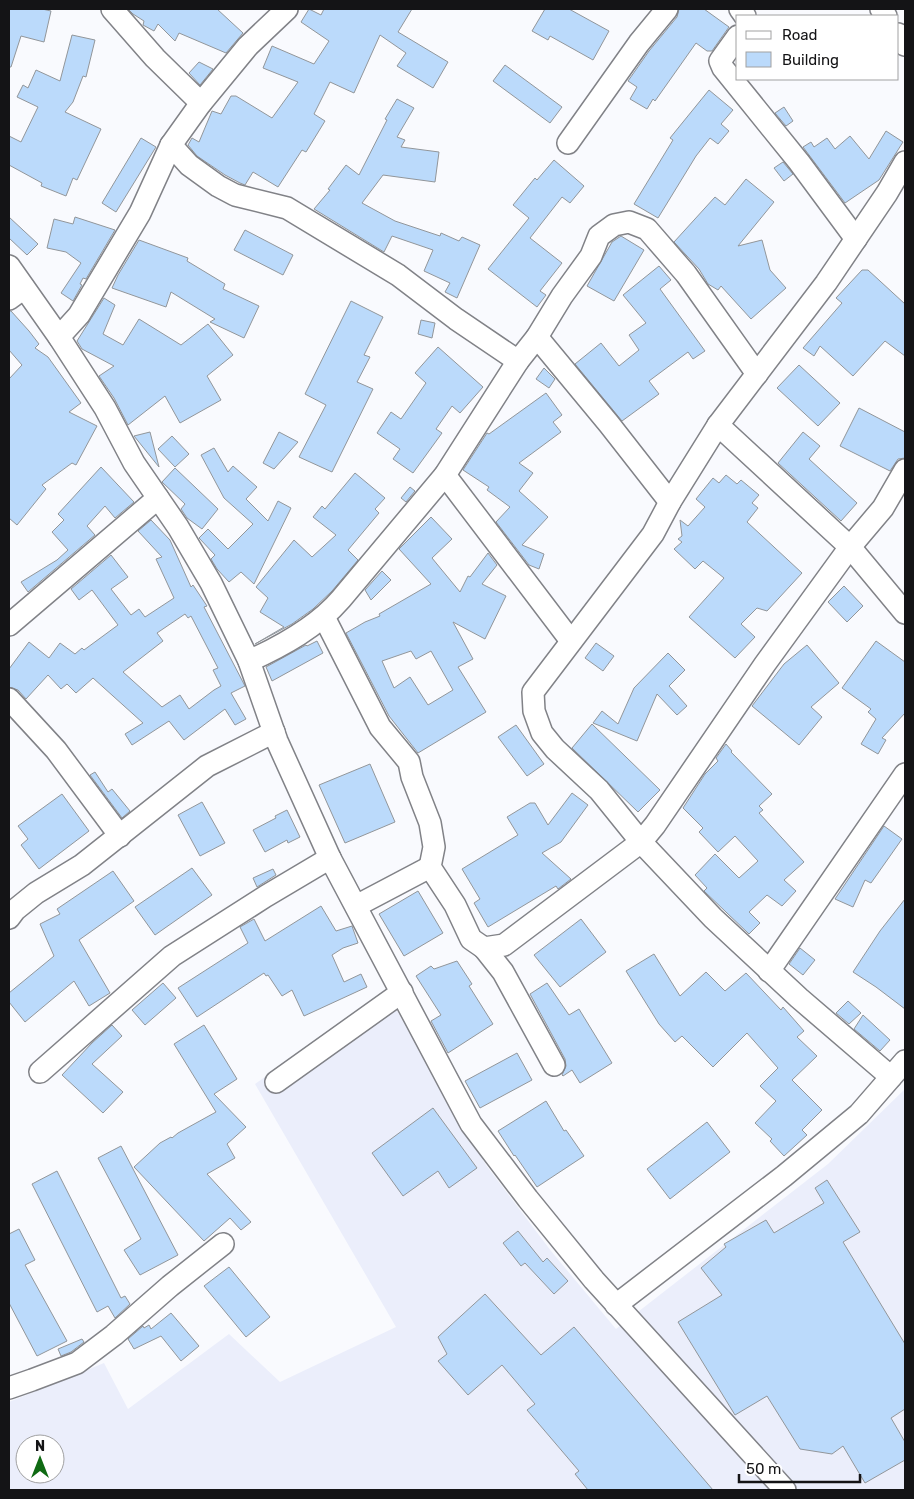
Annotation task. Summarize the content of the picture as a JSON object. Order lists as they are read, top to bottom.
{
  "legend": ["Road", "Building"],
  "scale_bar": "50 m",
  "north": "top"
}
